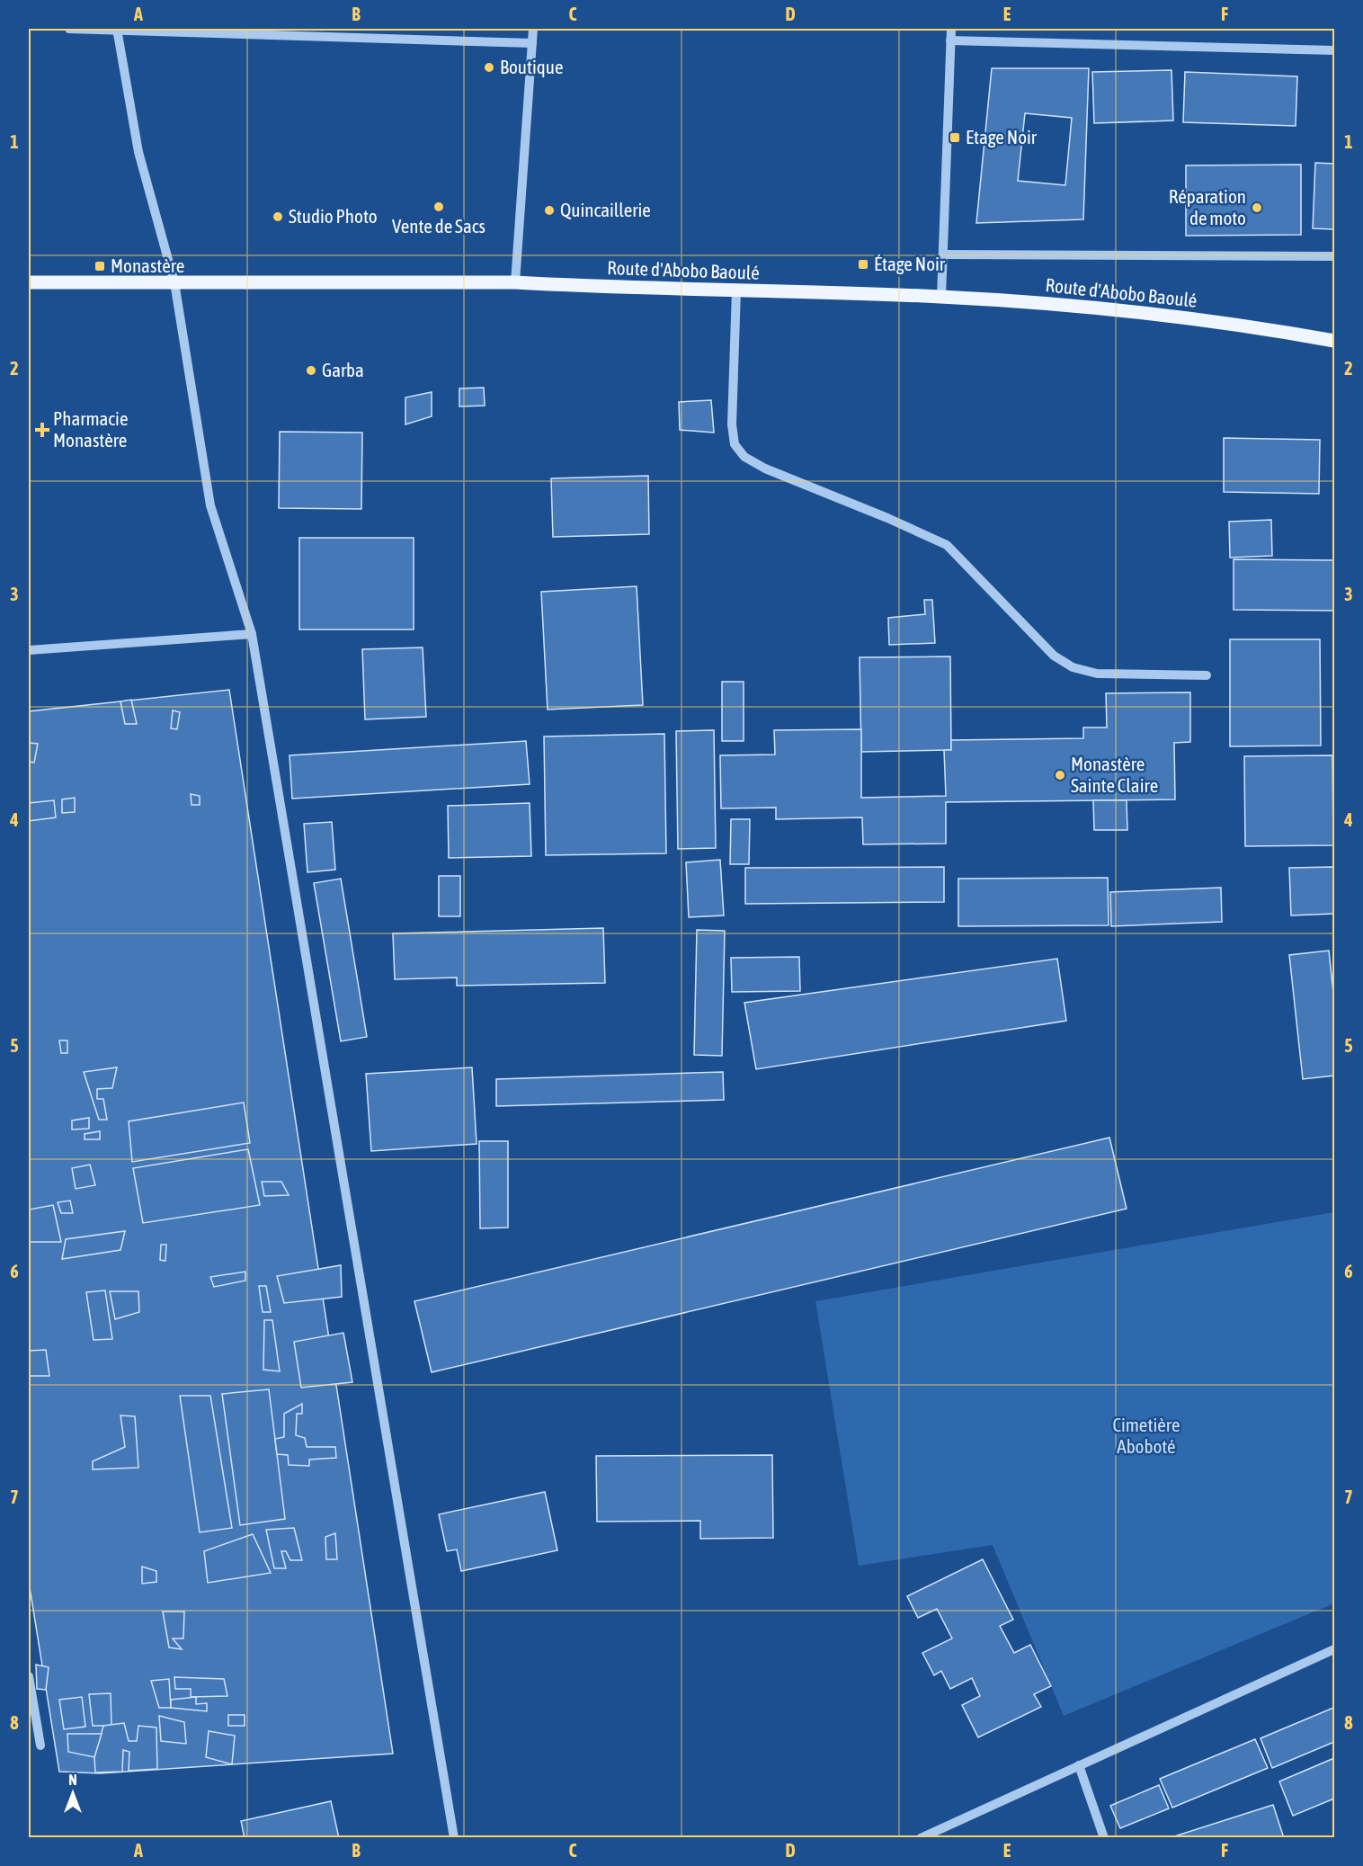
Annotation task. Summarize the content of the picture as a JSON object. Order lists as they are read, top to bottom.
{
  "streets": {
    "main road": ["Route d'Abobo Baoulé"]
  },
  "parks": ["Cimetière Aboboté"],
  "places": {
    "other": [
      "Boutique",
      "Vente de Sacs",
      "Réparation de moto",
      "Quincaillerie",
      "Studio Photo",
      "Garba",
      "Monastère Sainte Claire"
    ],
    "transit": ["Etage Noir", "Étage Noir", "Monastère"],
    "health": ["Pharmacie Monastère"]
  },
  "north": "top",
  "grid": {
    "columns": [
      "A",
      "B",
      "C",
      "D",
      "E",
      "F"
    ],
    "rows": [
      "1",
      "2",
      "3",
      "4",
      "5",
      "6",
      "7",
      "8"
    ]
  }
}
